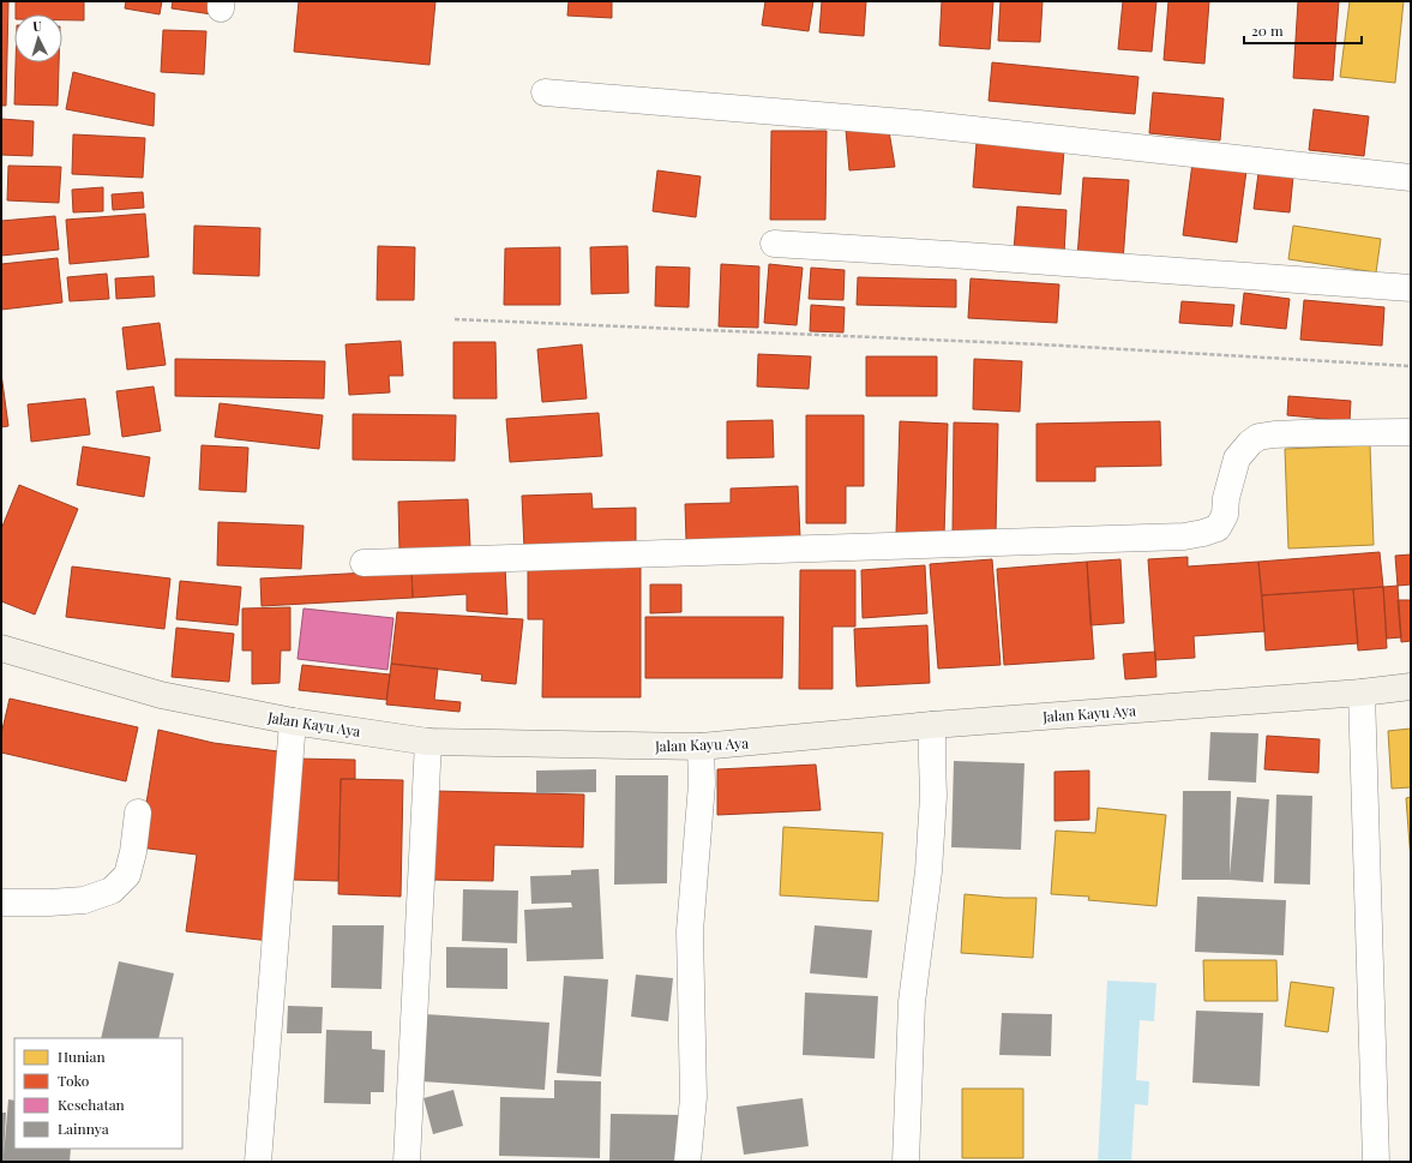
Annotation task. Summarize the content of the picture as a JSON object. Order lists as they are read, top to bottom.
{
  "streets": {
    "main road": ["Jalan Kayu Aya"]
  },
  "legend": [
    "Hunian",
    "Toko",
    "Kesehatan",
    "Lainnya"
  ],
  "scale_bar": "20 m",
  "north": "top"
}
